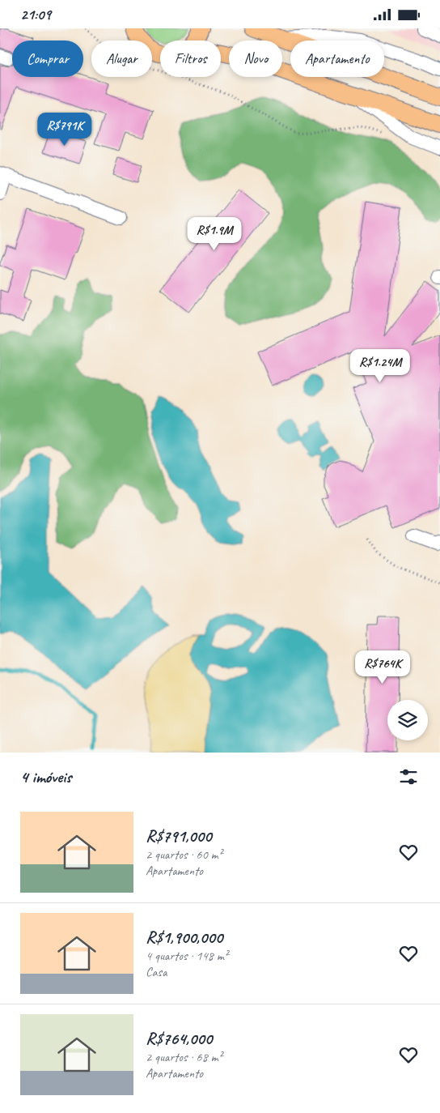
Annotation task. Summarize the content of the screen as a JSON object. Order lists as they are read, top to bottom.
{
  "page": {
    "status": "21:09",
    "chip": [
      "Comprar",
      "Alugar",
      "Filtros",
      "Novo",
      "Apartamento"
    ],
    "price": [
      "R$791K",
      "R$1.9M",
      "R$1.24M",
      "R$764K"
    ],
    "heading": "4 imóveis",
    "list": [
      {
        "name": "R$791,000",
        "note": "2 quartos · 60 m² · Apartamento"
      },
      {
        "name": "R$1,900,000",
        "note": "4 quartos · 148 m² · Casa"
      },
      {
        "name": "R$764,000",
        "note": "2 quartos · 68 m² · Apartamento"
      }
    ]
  }
}
